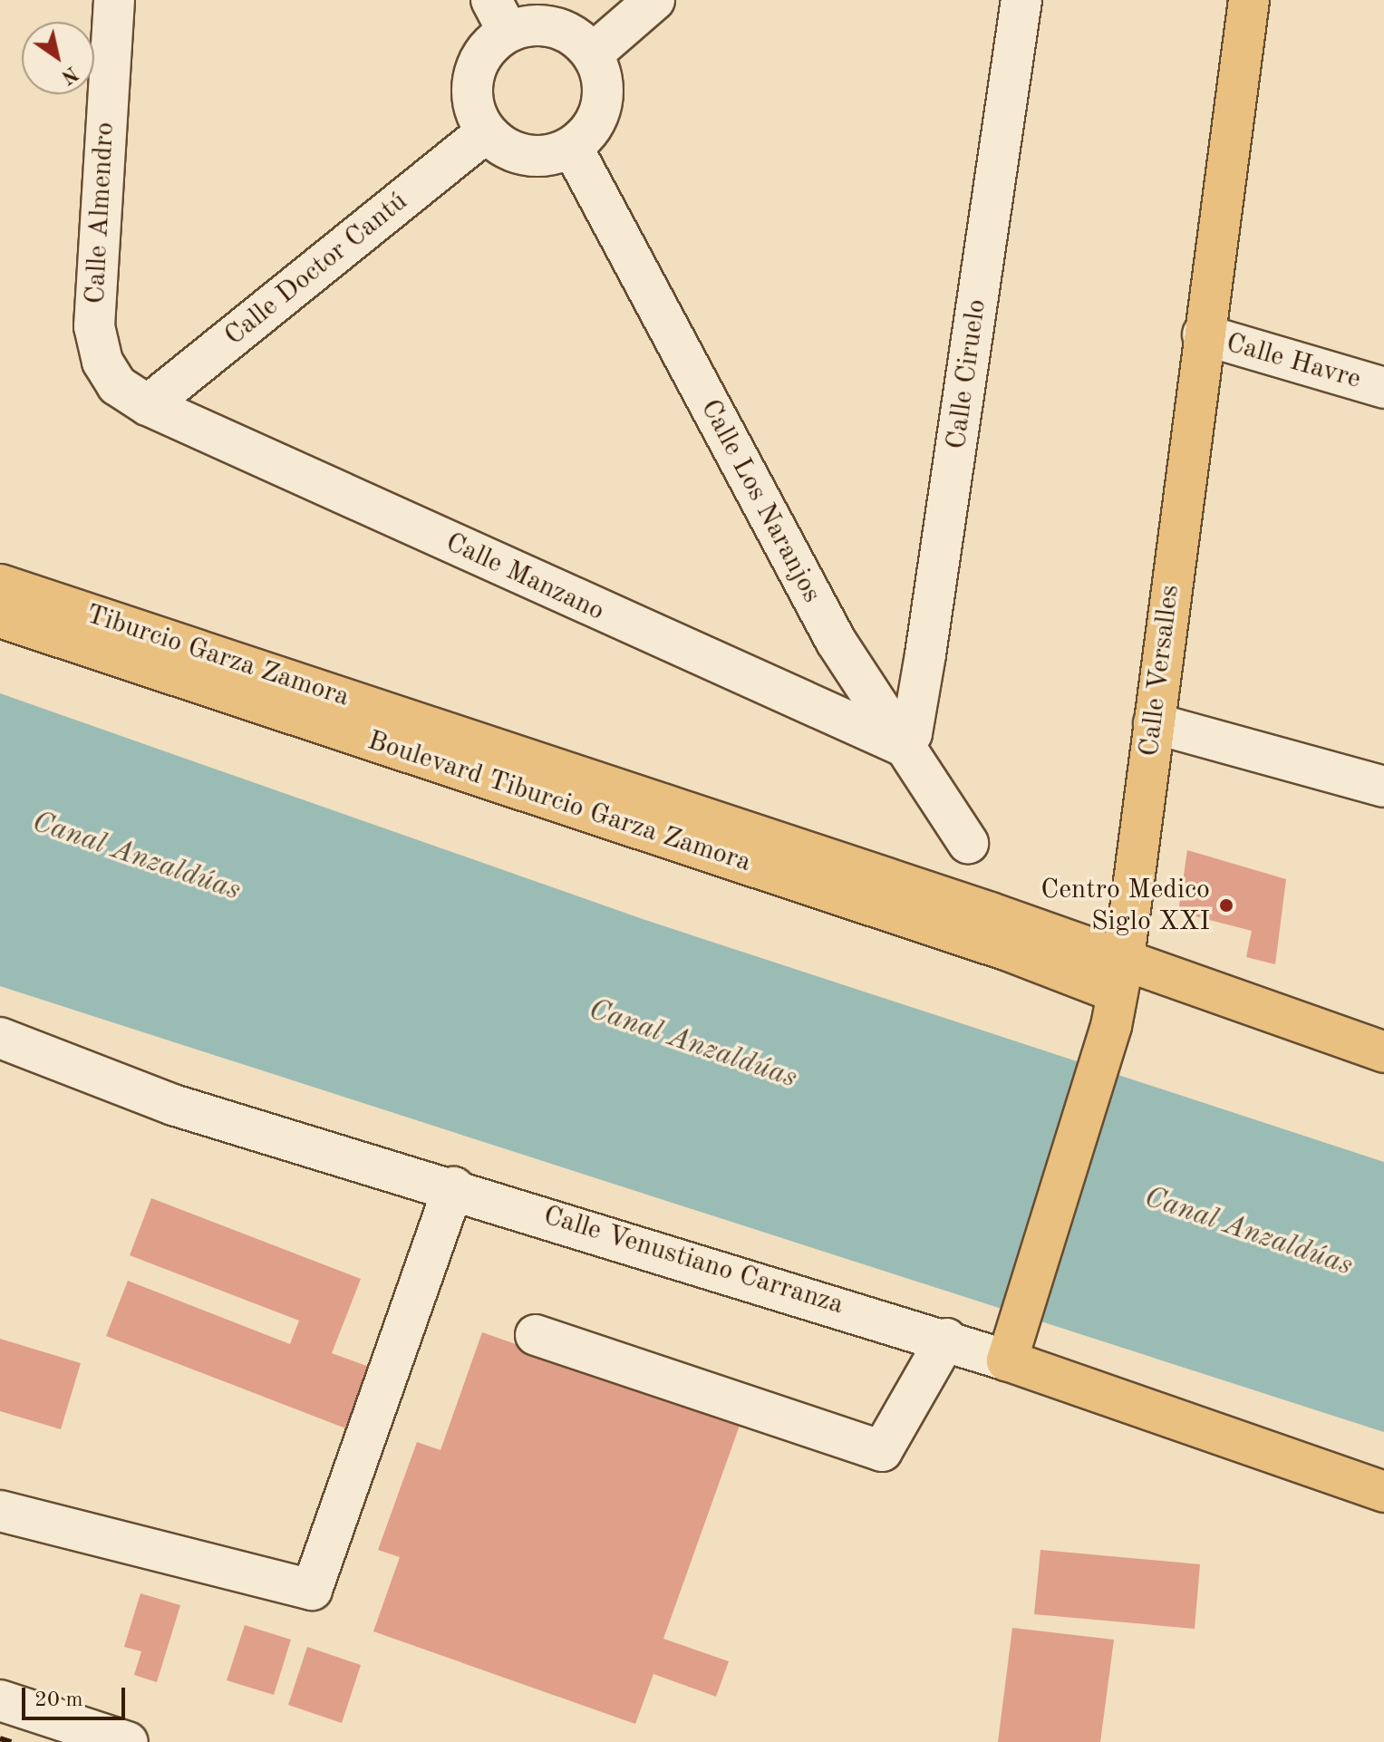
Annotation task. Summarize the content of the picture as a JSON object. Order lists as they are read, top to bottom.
{
  "streets": {
    "main road": ["Tiburcio Garza Zamora", "Calle Versalles", "Calle Venustiano Carranza"],
    "street": [
      "Calle Almendro",
      "Calle Doctor Cantú",
      "Calle Havre",
      "Calle Ciruelo",
      "Calle Los Naranjos",
      "Calle Manzano"
    ]
  },
  "crossings": [
    ["Calle Almendro", "Calle Doctor Cantú"],
    ["Calle Almendro", "Calle Manzano"],
    ["Calle Doctor Cantú", "Calle Los Naranjos"],
    ["Calle Doctor Cantú", "Calle Manzano"],
    ["Calle Havre", "Calle Versalles"],
    ["Calle Ciruelo", "Calle Los Naranjos"],
    ["Calle Ciruelo", "Calle Manzano"],
    ["Calle Los Naranjos", "Calle Manzano"],
    ["Tiburcio Garza Zamora", "Calle Versalles"],
    ["Calle Versalles", "Calle Venustiano Carranza"]
  ],
  "water": ["Canal Anzaldúas"],
  "places": ["Centro Medico Siglo XXI"],
  "scale_bar": "20 m",
  "north": "bottom right"
}
